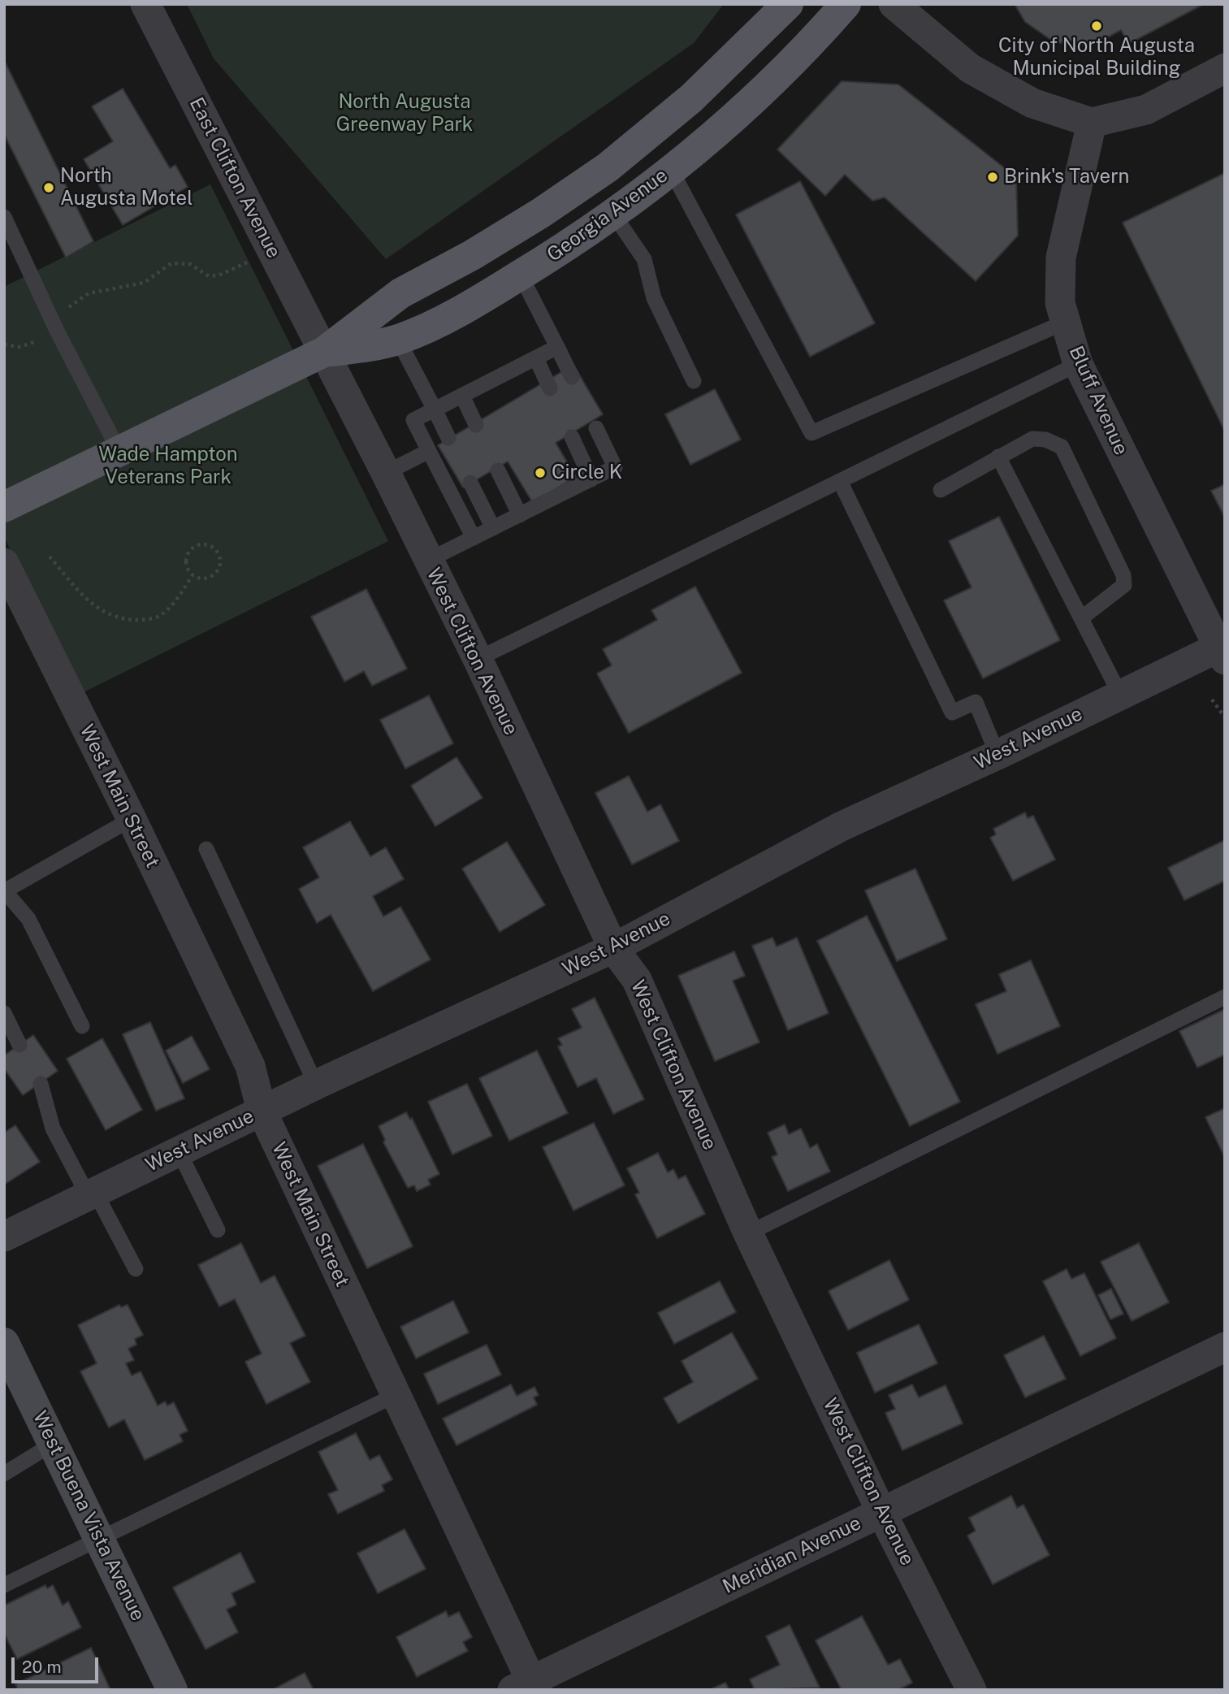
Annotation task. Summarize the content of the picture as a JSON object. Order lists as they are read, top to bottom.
{
  "streets": {
    "main road": ["Georgia Avenue"],
    "street": [
      "East Clifton Avenue",
      "Bluff Avenue",
      "West Clifton Avenue",
      "West Avenue",
      "West Main Street",
      "West Buena Vista Avenue",
      "Meridian Avenue"
    ]
  },
  "crossings": [
    ["East Clifton Avenue", "Georgia Avenue"],
    ["East Clifton Avenue", "West Clifton Avenue"],
    ["Georgia Avenue", "West Clifton Avenue"],
    ["Bluff Avenue", "West Avenue"],
    ["West Clifton Avenue", "West Avenue"],
    ["West Clifton Avenue", "Meridian Avenue"],
    ["West Avenue", "West Main Street"],
    ["West Main Street", "Meridian Avenue"]
  ],
  "parks": ["North Augusta Greenway Park", "Wade Hampton Veterans Park"],
  "places": [
    "City of North Augusta Municipal Building",
    "Brink's Tavern",
    "North Augusta Motel",
    "Circle K"
  ],
  "scale_bar": "20 m"
}
